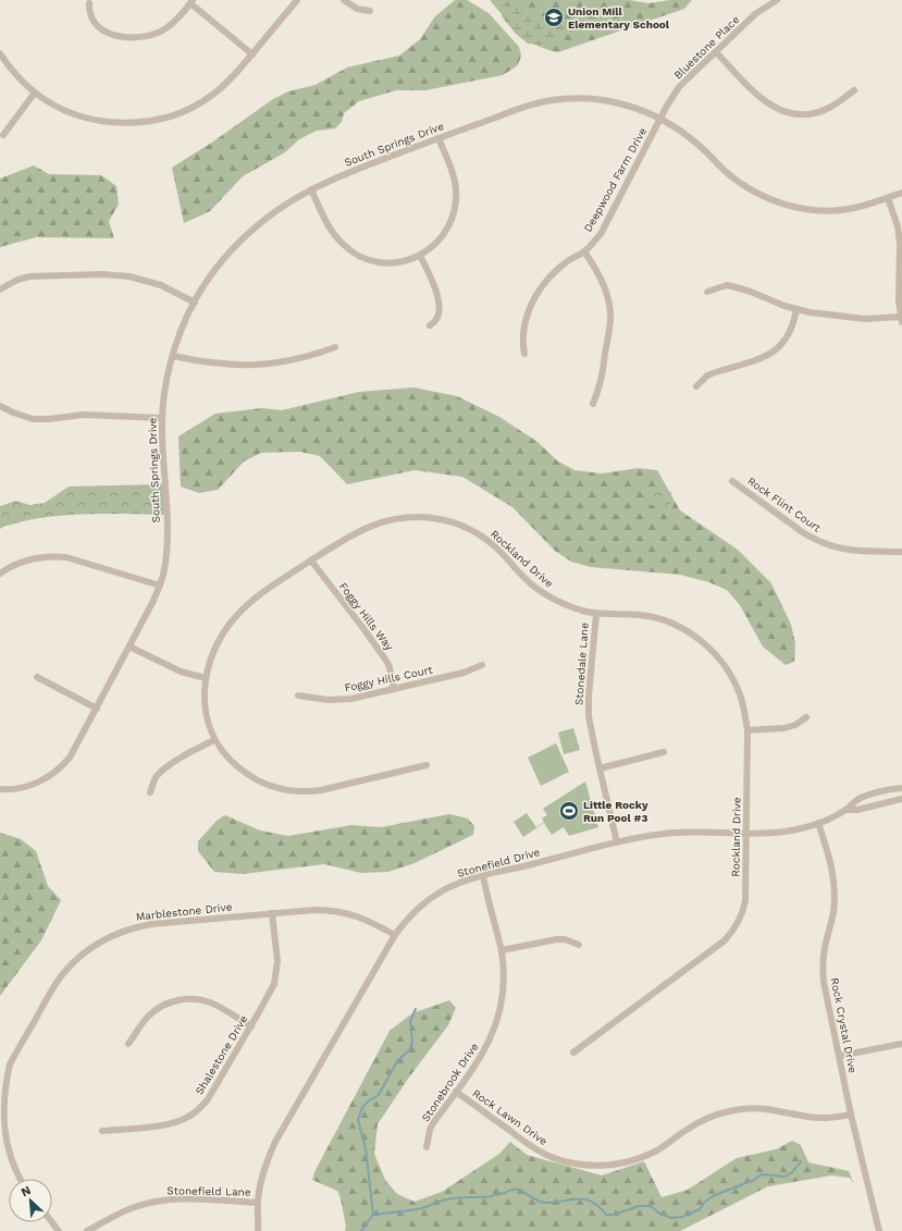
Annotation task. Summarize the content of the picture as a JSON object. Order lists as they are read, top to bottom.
{
  "streets": {
    "street": [
      "Bluestone Place",
      "South Springs Drive",
      "Deepwood Farm Drive",
      "Rock Flint Court",
      "Rockland Drive",
      "Foggy Hills Way",
      "Stonedale Lane",
      "Foggy Hills Court",
      "Stonefield Drive",
      "Marblestone Drive",
      "Rock Crystal Drive",
      "Shalestone Drive",
      "Stonebrook Drive",
      "Rock Lawn Drive",
      "Stonefield Lane"
    ]
  },
  "crossings": [
    ["Bluestone Place", "South Springs Drive"],
    ["Bluestone Place", "Deepwood Farm Drive"],
    ["South Springs Drive", "Deepwood Farm Drive"],
    ["Rockland Drive", "Foggy Hills Way"],
    ["Rockland Drive", "Stonedale Lane"],
    ["Rockland Drive", "Stonefield Drive"],
    ["Foggy Hills Way", "Foggy Hills Court"],
    ["Stonedale Lane", "Stonefield Drive"],
    ["Stonefield Drive", "Marblestone Drive"],
    ["Stonefield Drive", "Rock Crystal Drive"],
    ["Stonefield Drive", "Stonebrook Drive"],
    ["Stonefield Drive", "Stonefield Lane"],
    ["Marblestone Drive", "Shalestone Drive"],
    ["Rock Crystal Drive", "Rock Lawn Drive"],
    ["Stonebrook Drive", "Rock Lawn Drive"]
  ],
  "places": {
    "school or university": ["Union Mill Elementary School"],
    "sports": ["Little Rocky Run Pool #3"]
  },
  "north": "top left"
}
